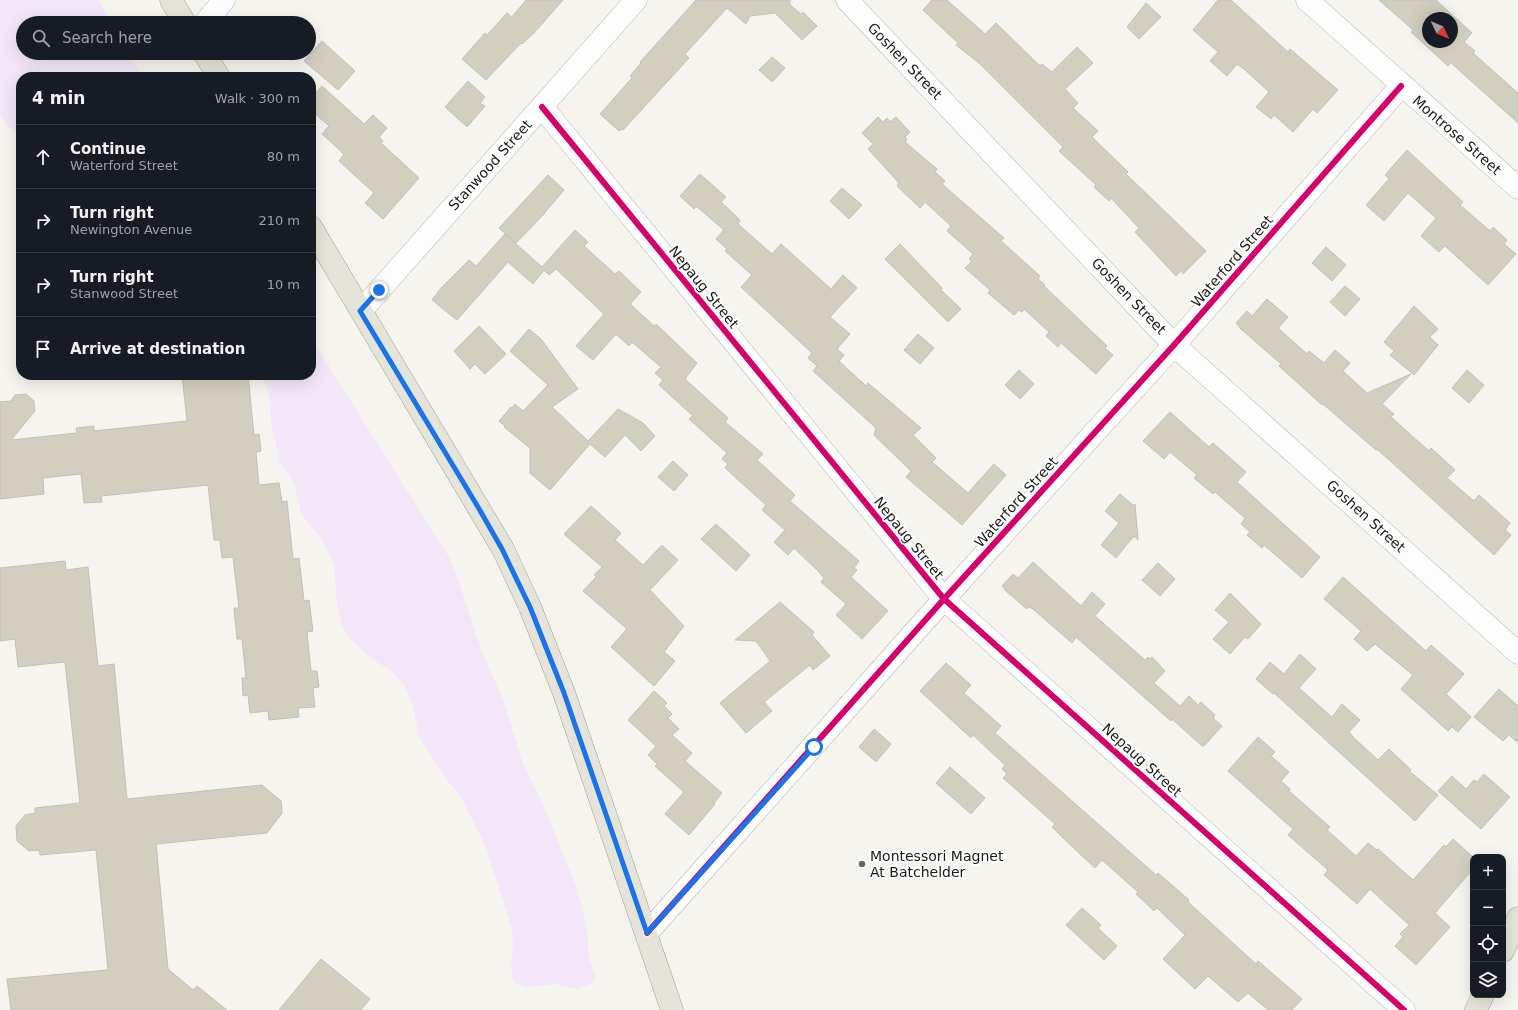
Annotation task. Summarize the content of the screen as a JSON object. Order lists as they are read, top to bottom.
{
  "streets": {
    "street": [
      "Goshen Street",
      "Montrose Street",
      "Stanwood Street",
      "Waterford Street",
      "Nepaug Street"
    ]
  },
  "crossings": [
    ["Goshen Street", "Waterford Street"],
    ["Montrose Street", "Waterford Street"],
    ["Stanwood Street", "Nepaug Street"],
    ["Waterford Street", "Nepaug Street"]
  ],
  "places": ["Montessori Magnet At Batchelder"],
  "north": "bottom right",
  "page": {
    "search": "Search here",
    "heading": ["4 min", "Walk · 300 m"],
    "list": [
      ["Continue", "Waterford Street", "80 m"],
      ["Turn right", "Newington Avenue", "210 m"],
      ["Turn right", "Stanwood Street", "10 m"],
      "Arrive at destination"
    ],
    "map_buttons": ["+", "−"]
  }
}
